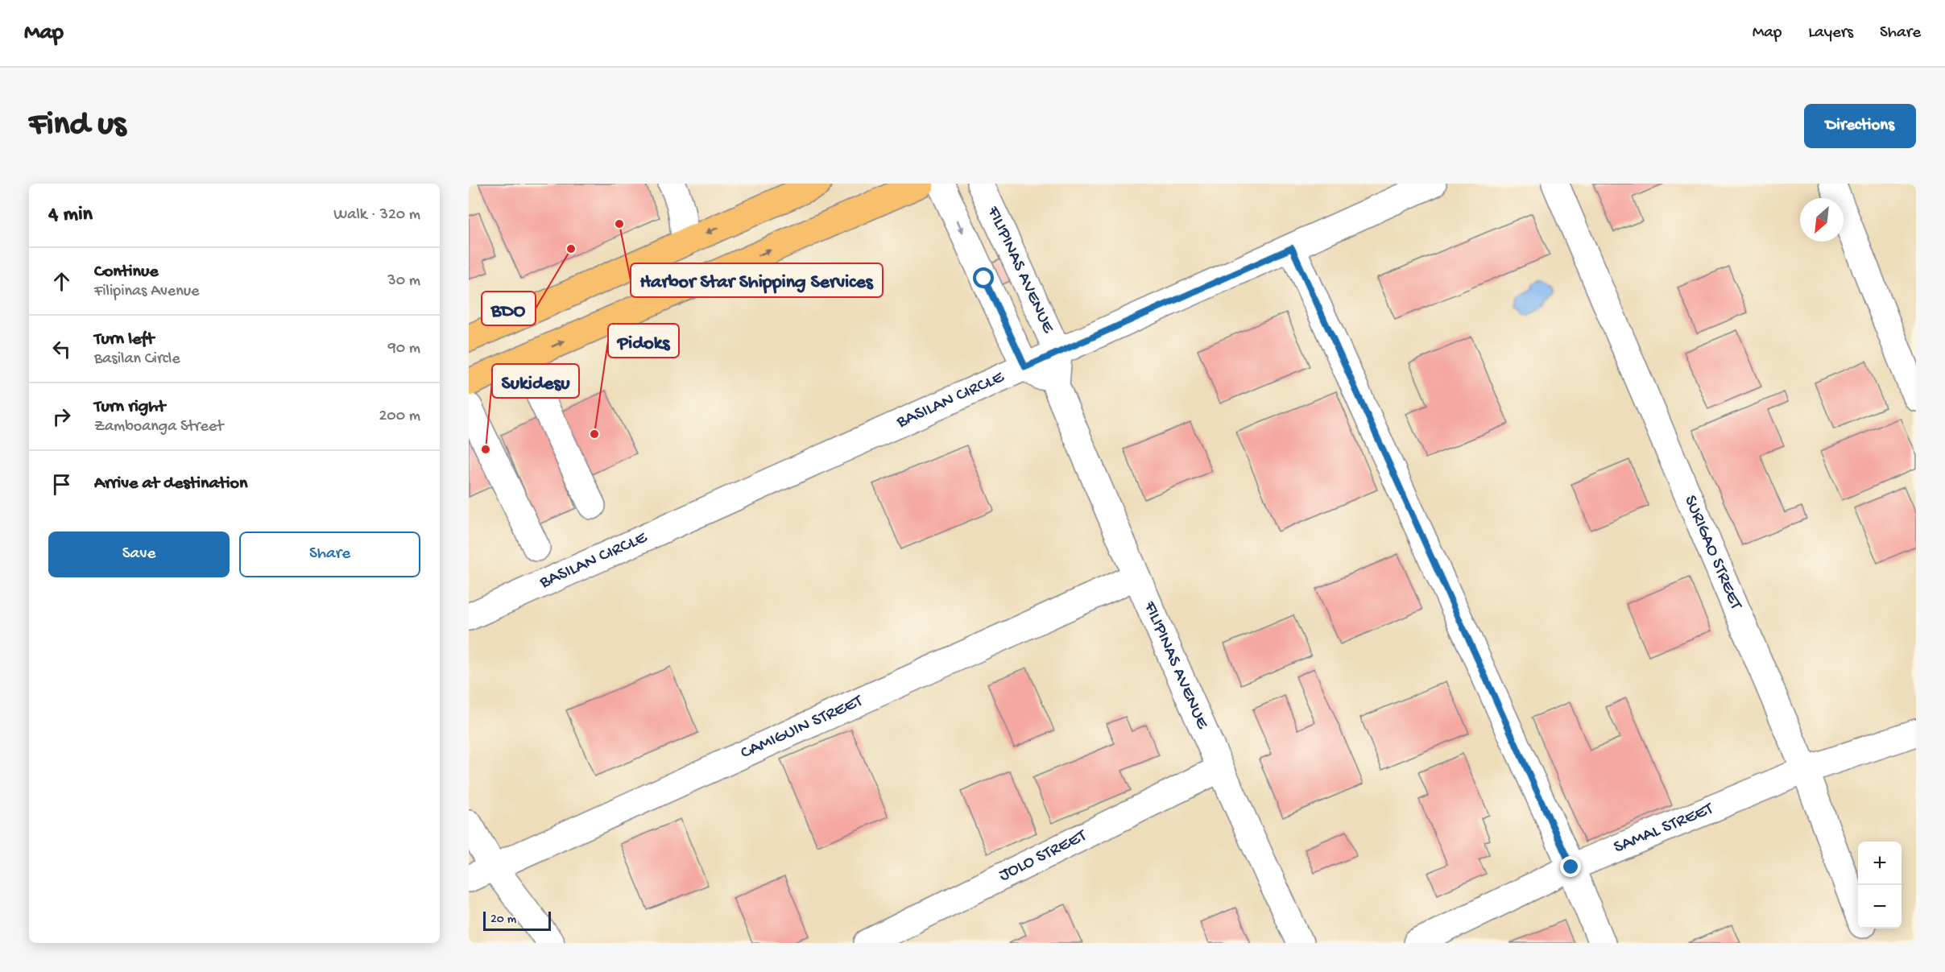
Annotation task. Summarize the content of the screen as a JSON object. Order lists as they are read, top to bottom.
{
  "streets": {
    "street": [
      "FILIPINAS AVENUE",
      "BASILAN CIRCLE",
      "SURIGAO STREET",
      "CAMIGUIN STREET",
      "SAMAL STREET",
      "JOLO STREET"
    ]
  },
  "crossings": [
    ["FILIPINAS AVENUE", "BASILAN CIRCLE"],
    ["FILIPINAS AVENUE", "CAMIGUIN STREET"],
    ["FILIPINAS AVENUE", "JOLO STREET"],
    ["SURIGAO STREET", "SAMAL STREET"]
  ],
  "places": [
    "Harbor Star Shipping Services",
    "BDO",
    "Pidoks",
    "Sukidesu"
  ],
  "scale_bar": "20 m",
  "north": "bottom left",
  "page": {
    "header": "Map",
    "nav": ["Map", "Layers", "Share"],
    "buttons": [
      "Directions",
      ["Save", "Share"]
    ],
    "title": "Find us",
    "heading": ["4 min", "Walk · 320 m"],
    "list": [
      ["Continue", "Filipinas Avenue", "30 m"],
      ["Turn left", "Basilan Circle", "90 m"],
      ["Turn right", "Zamboanga Street", "200 m"],
      "Arrive at destination"
    ],
    "map_buttons": ["+", "−"],
    "scale": "20 m"
  }
}
